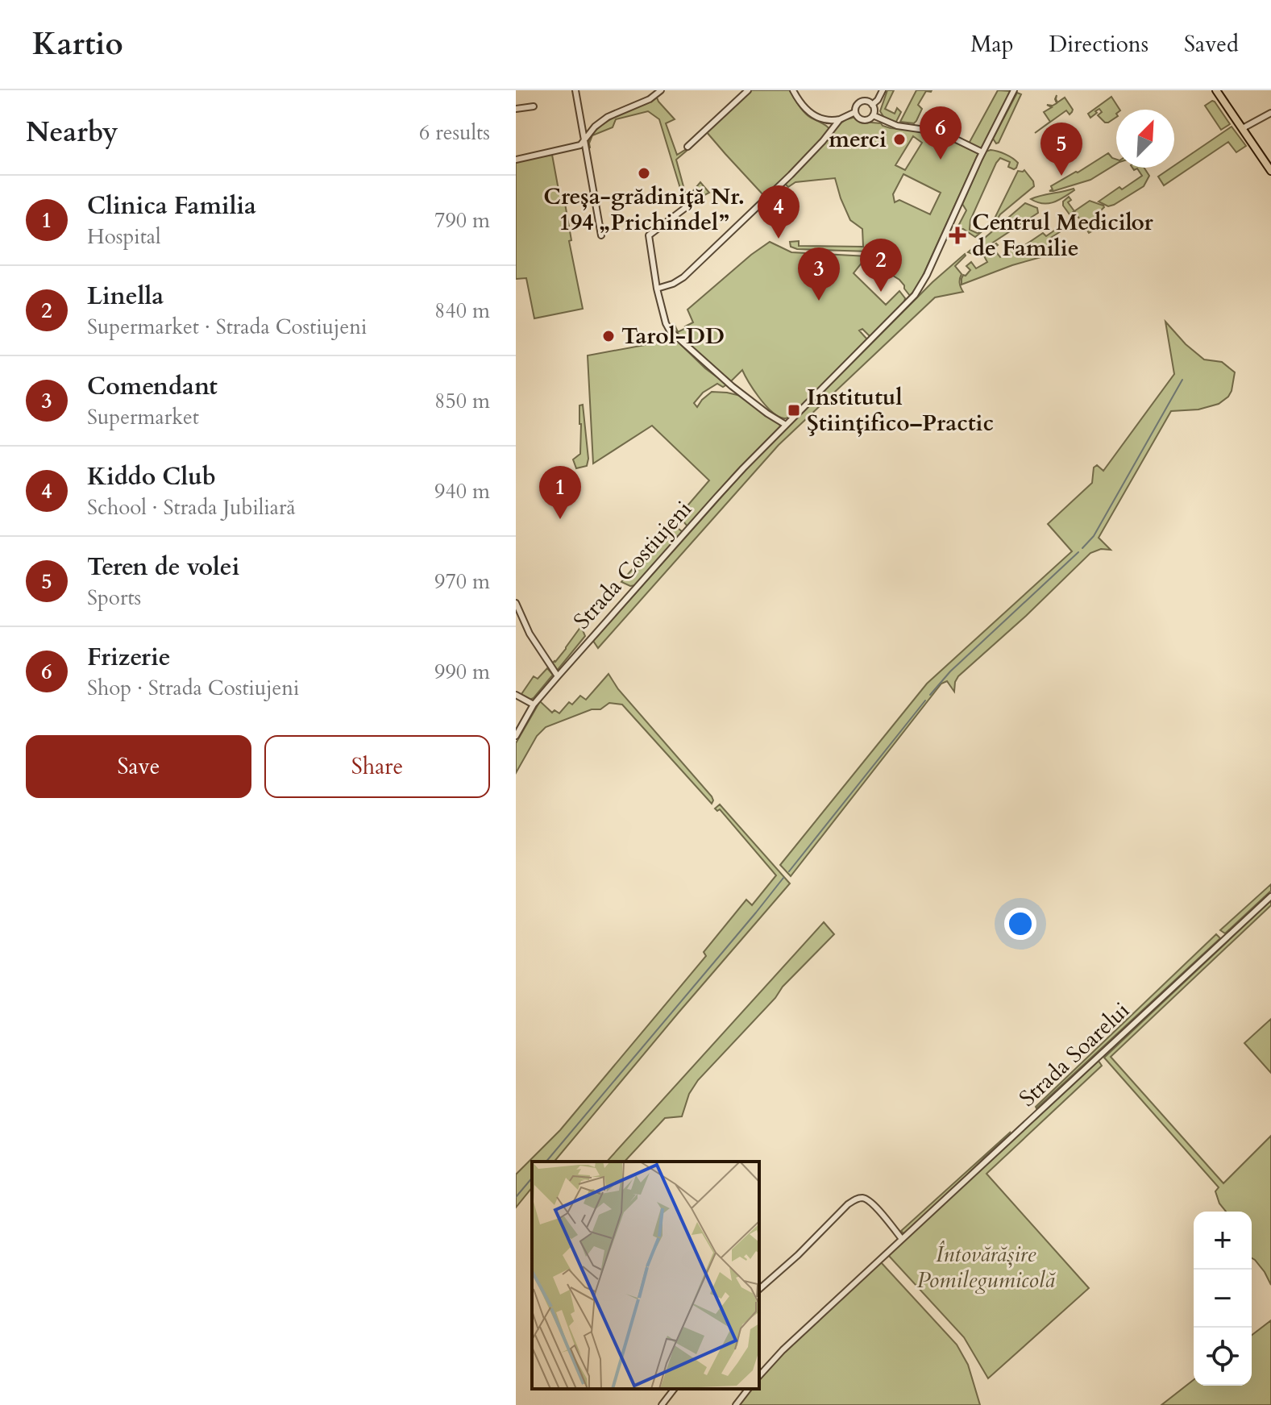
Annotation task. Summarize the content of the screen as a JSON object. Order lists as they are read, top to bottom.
{
  "streets": {
    "street": ["Strada Costiujeni", "Strada Soarelui"]
  },
  "parks": ["Întovărășire Pomilegumicolă"],
  "places": {
    "other": ["merci", "Creșa-grădiniță Nr. 194 „Prichindel”", "Tarol-DD"],
    "health": ["Centrul Medicilor de Familie"],
    "transit": ["Institutul Ştiinţifico–Practic"]
  },
  "north": "top right",
  "page": {
    "header": "Kartio",
    "nav": ["Map", "Directions", "Saved"],
    "heading": ["Nearby", "6 results"],
    "pins": [
      "6",
      "5",
      "4",
      "2",
      "3",
      "1"
    ],
    "list": [
      {
        "mark": "1",
        "name": "Clinica Familia",
        "note": "Hospital",
        "value": "790 m"
      },
      {
        "mark": "2",
        "name": "Linella",
        "note": "Supermarket · Strada Costiujeni",
        "value": "840 m"
      },
      {
        "mark": "3",
        "name": "Comendant",
        "note": "Supermarket",
        "value": "850 m"
      },
      {
        "mark": "4",
        "name": "Kiddo Club",
        "note": "School · Strada Jubiliară",
        "value": "940 m"
      },
      {
        "mark": "5",
        "name": "Teren de volei",
        "note": "Sports",
        "value": "970 m"
      },
      {
        "mark": "6",
        "name": "Frizerie",
        "note": "Shop · Strada Costiujeni",
        "value": "990 m"
      }
    ],
    "buttons": ["Save", "Share"],
    "map_buttons": ["+", "−"]
  }
}
